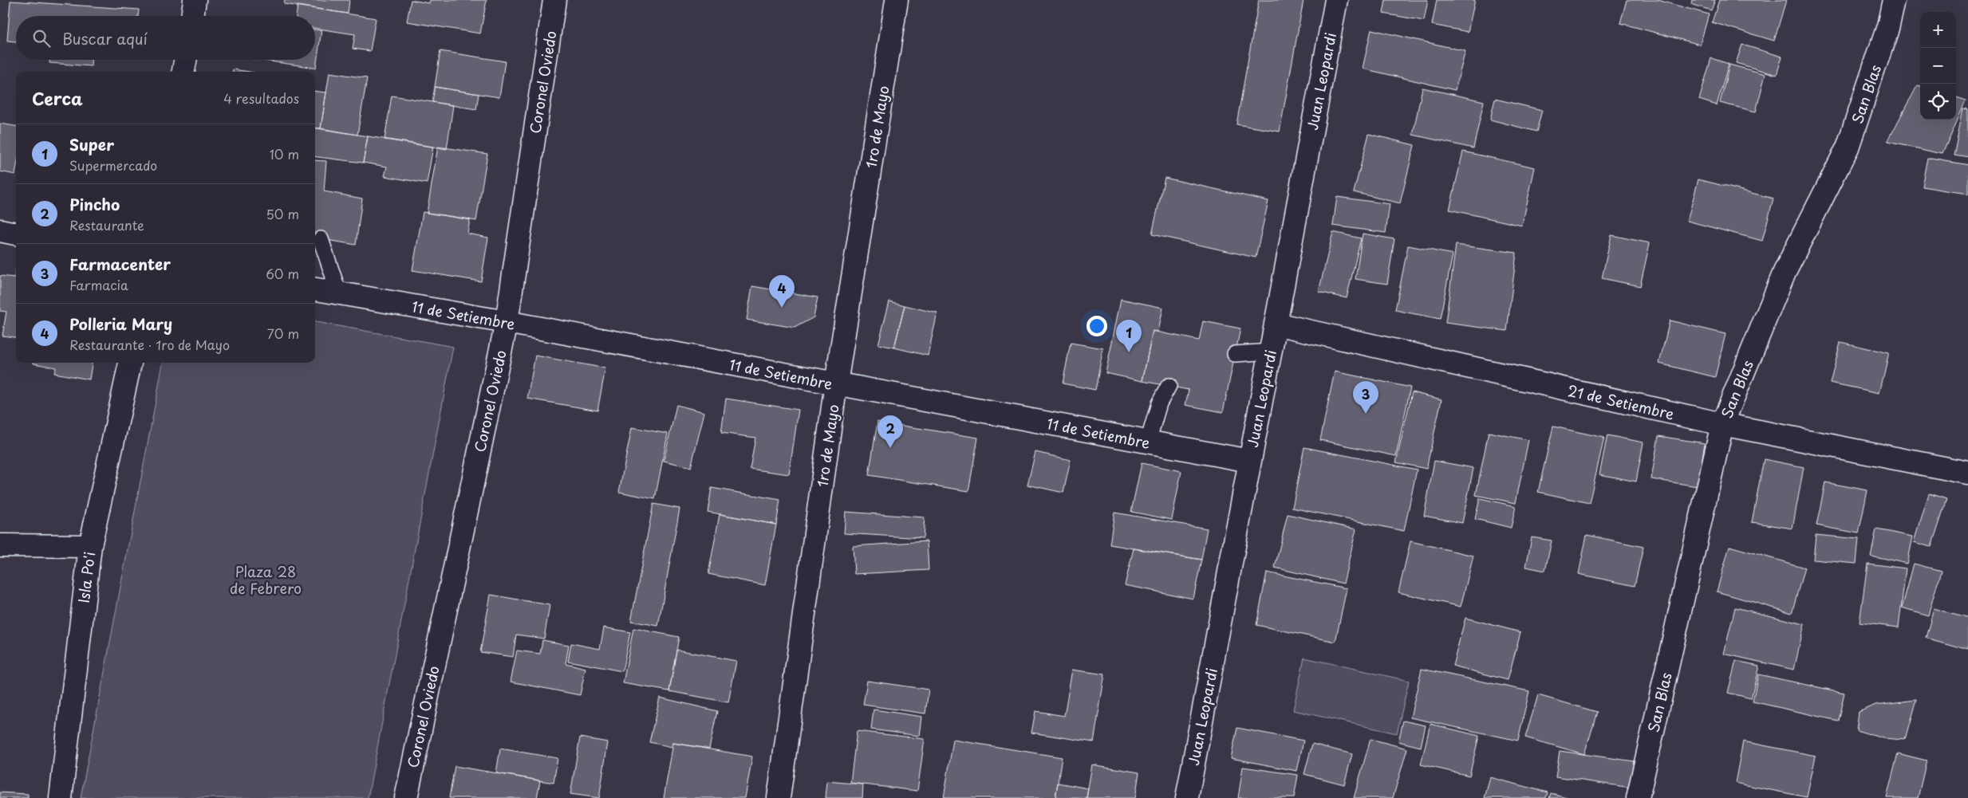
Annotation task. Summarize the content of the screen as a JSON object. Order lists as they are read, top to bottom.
{
  "streets": {
    "street": [
      "Juan Leopardi",
      "Coronel Oviedo",
      "San Blas",
      "1ro de Mayo",
      "11 de Setiembre",
      "21 de Setiembre",
      "Isla Po'i"
    ]
  },
  "crossings": [
    ["Juan Leopardi", "11 de Setiembre"],
    ["Juan Leopardi", "21 de Setiembre"],
    ["Coronel Oviedo", "11 de Setiembre"],
    ["San Blas", "21 de Setiembre"],
    ["1ro de Mayo", "11 de Setiembre"]
  ],
  "parks": ["Plaza 28 de Febrero"],
  "page": {
    "map_buttons": ["+", "−"],
    "search": "Buscar aquí",
    "heading": ["Cerca", "4 resultados"],
    "list": [
      {
        "mark": "1",
        "name": "Super",
        "note": "Supermercado",
        "value": "10 m"
      },
      {
        "mark": "2",
        "name": "Pincho",
        "note": "Restaurante",
        "value": "50 m"
      },
      {
        "mark": "3",
        "name": "Farmacenter",
        "note": "Farmacia",
        "value": "60 m"
      },
      {
        "mark": "4",
        "name": "Polleria Mary",
        "note": "Restaurante · 1ro de Mayo",
        "value": "70 m"
      }
    ],
    "pins": [
      "4",
      "1",
      "3",
      "2"
    ]
  }
}
